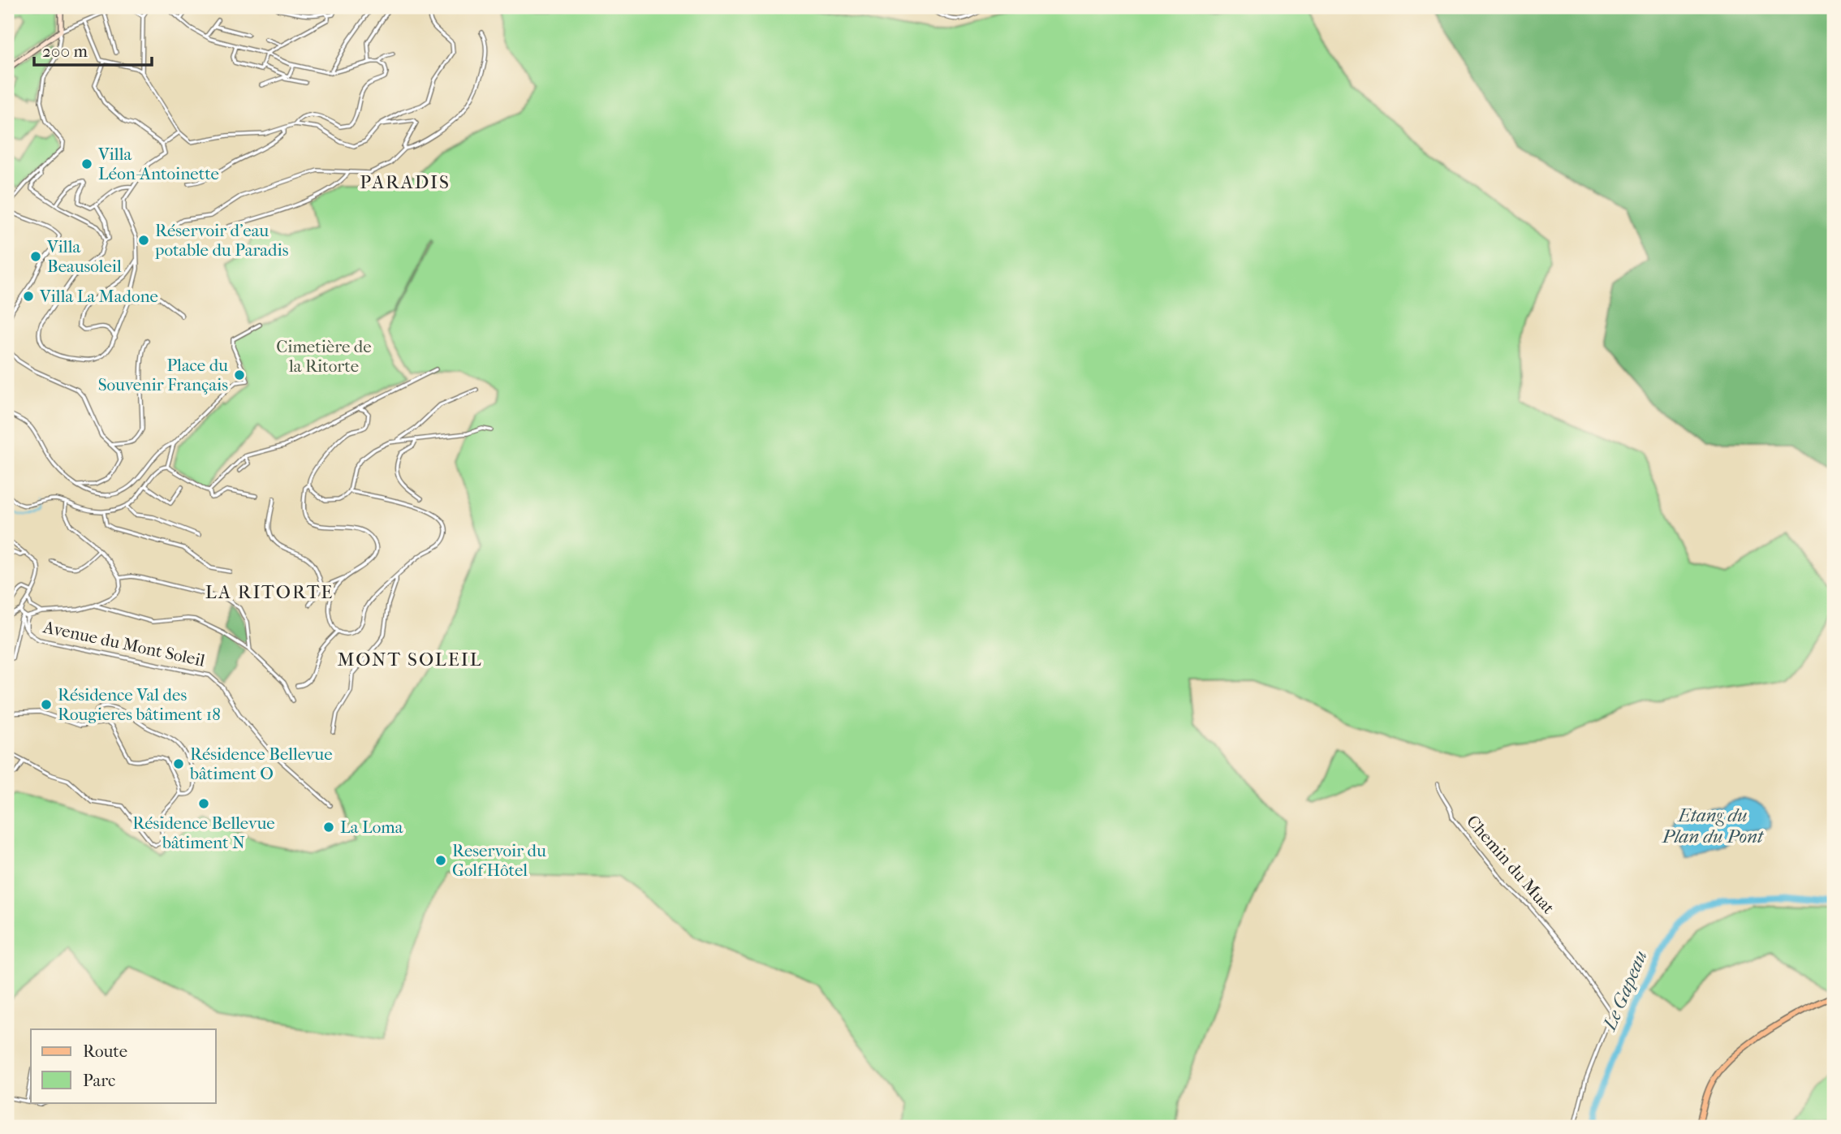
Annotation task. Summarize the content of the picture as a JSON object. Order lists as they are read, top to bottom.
{
  "streets": {
    "street": ["Avenue du Mont Soleil", "Chemin du Muat"]
  },
  "districts": ["PARADIS", "LA RITORTE", "MONT SOLEIL"],
  "water": ["Etang du Plan du Pont", "Le Gapeau"],
  "parks": ["Cimetière de la Ritorte"],
  "places": [
    "Villa Léon-Antoinette",
    "Réservoir d'eau potable du Paradis",
    "Villa Beausoleil",
    "Villa La Madone",
    "Place du Souvenir Français",
    "Résidence Val des Rougieres bâtiment 18",
    "Résidence Bellevue bâtiment O",
    "Résidence Bellevue bâtiment N",
    "La Loma",
    "Reservoir du Golf Hôtel"
  ],
  "legend": ["Route", "Parc"],
  "scale_bar": "200 m"
}
